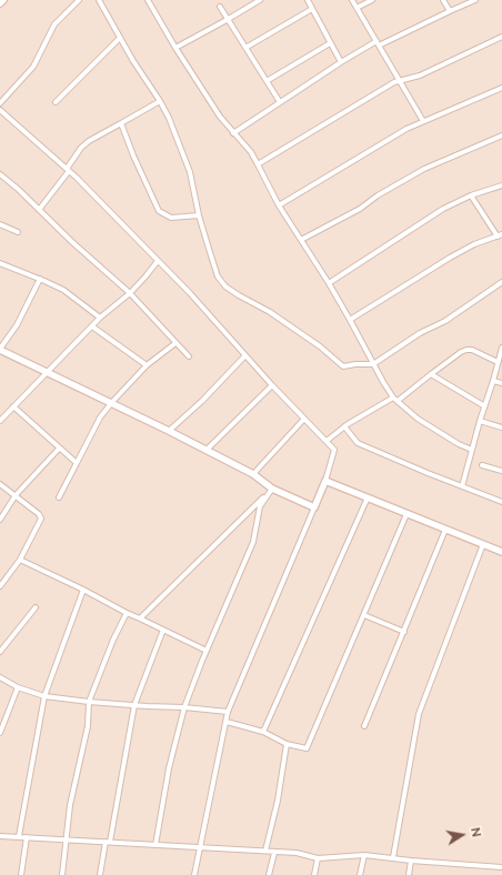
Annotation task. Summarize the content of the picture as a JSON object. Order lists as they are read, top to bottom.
{
  "north": "right"
}
